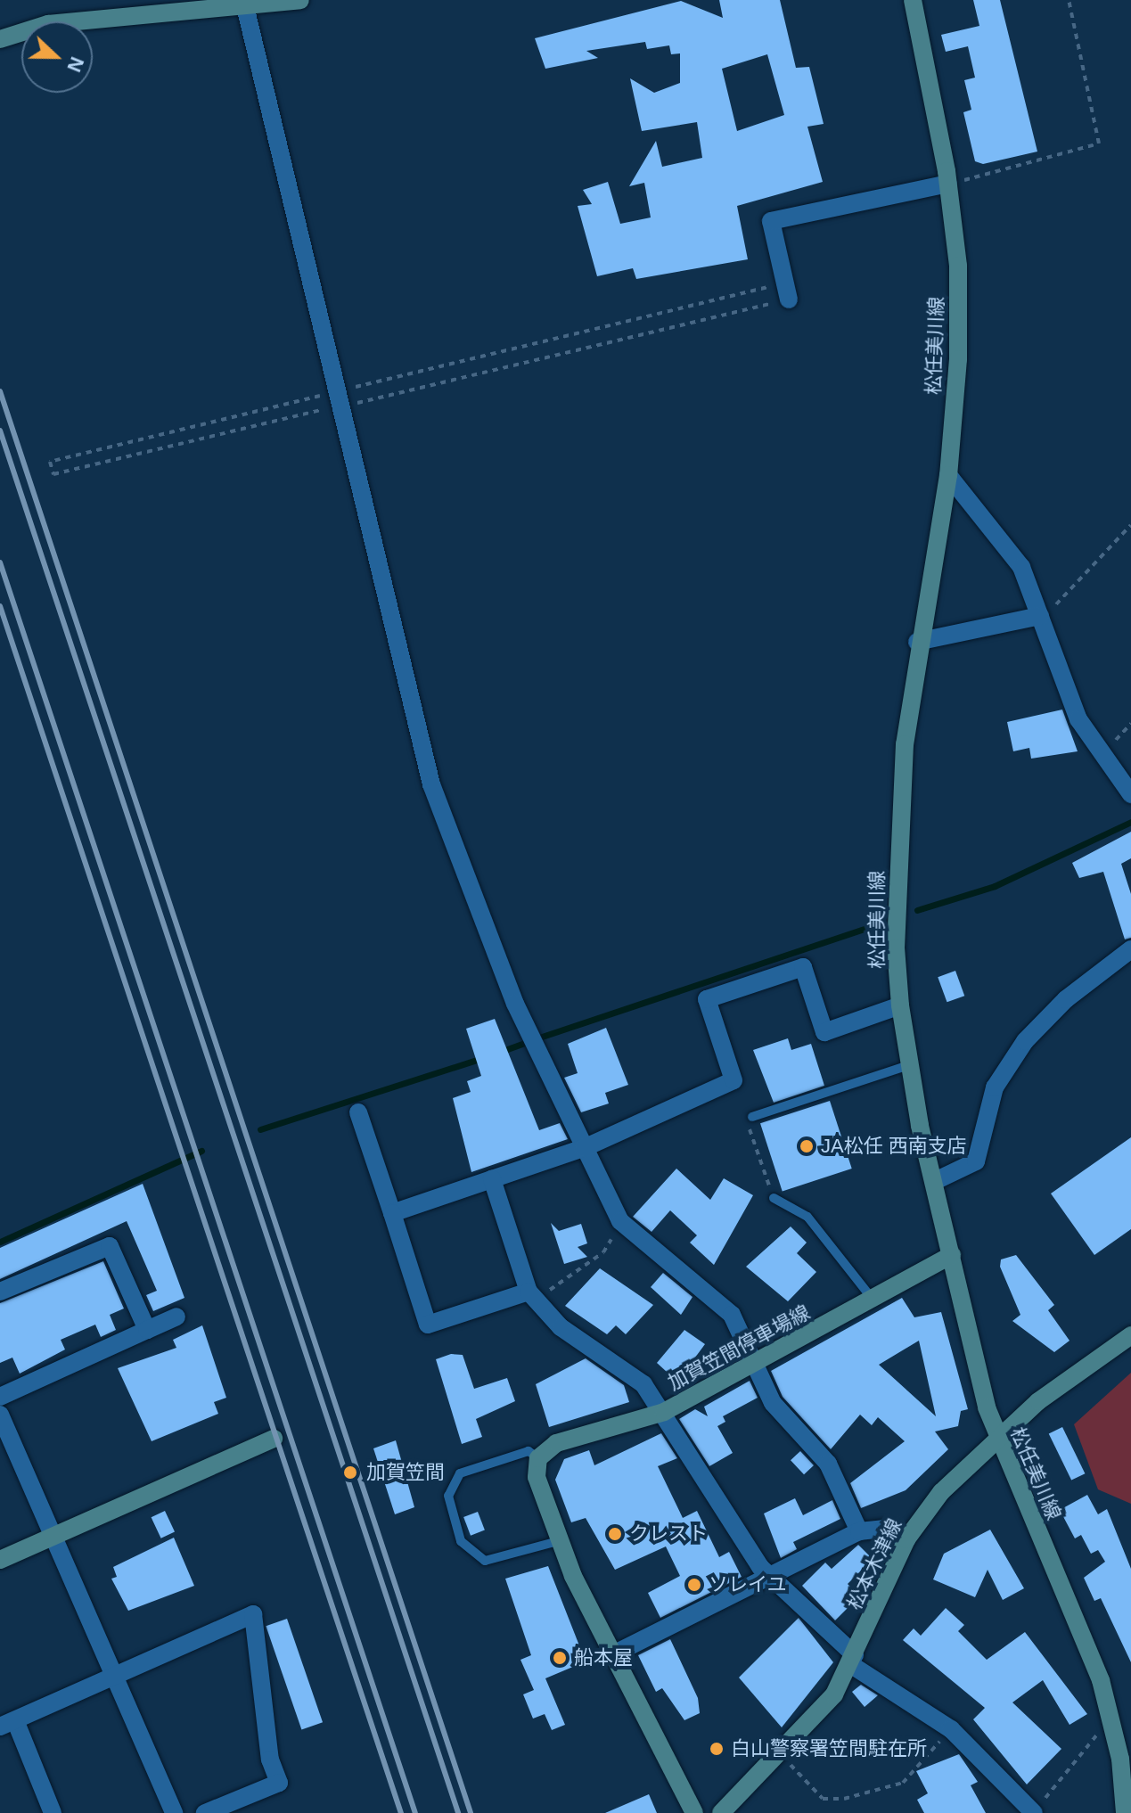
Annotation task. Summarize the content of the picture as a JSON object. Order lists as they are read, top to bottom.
{
  "streets": {
    "main road": ["松任美川線", "加賀笠間停車場線", "松本木津線"]
  },
  "crossings": [
    ["松任美川線", "加賀笠間停車場線"],
    ["松任美川線", "松本木津線"]
  ],
  "places": [
    "JA松任 西南支店",
    "加賀笠間",
    "クレスト",
    "ソレイユ",
    "船本屋",
    "白山警察署笠間駐在所"
  ],
  "north": "right"
}
